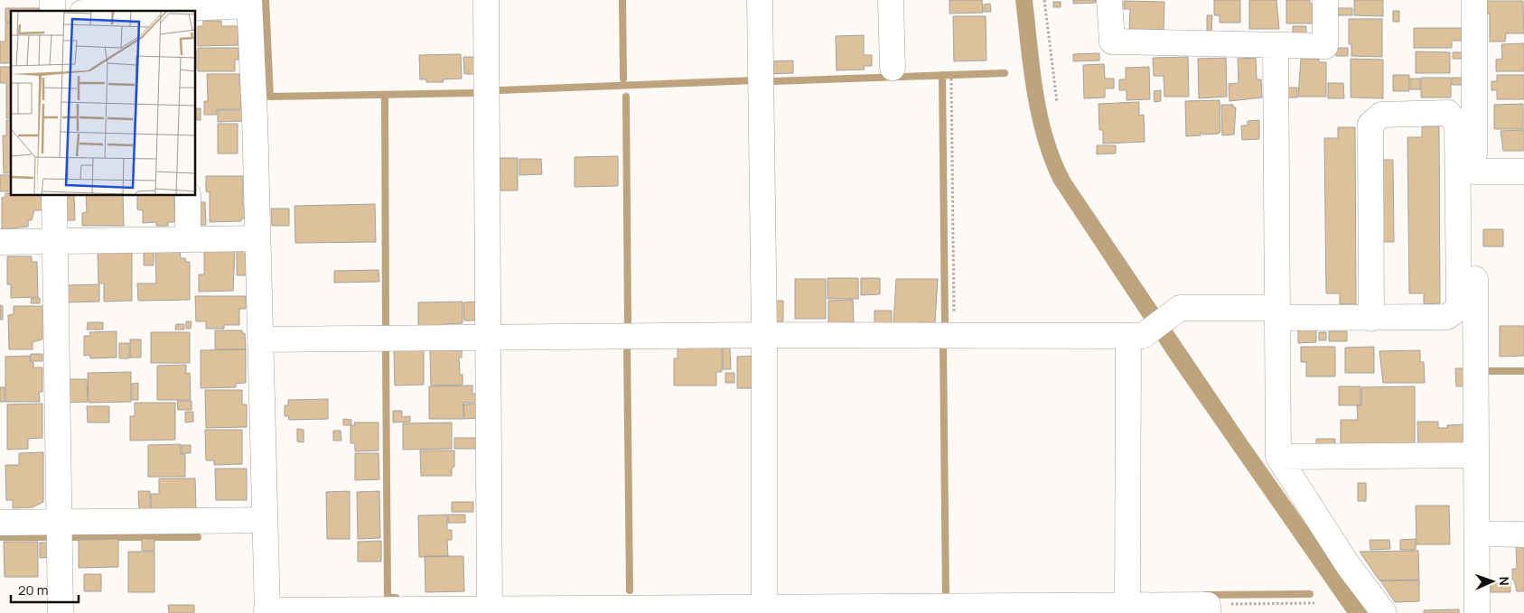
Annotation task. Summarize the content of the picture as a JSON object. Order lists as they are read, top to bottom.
{
  "scale_bar": "20 m",
  "north": "right"
}
